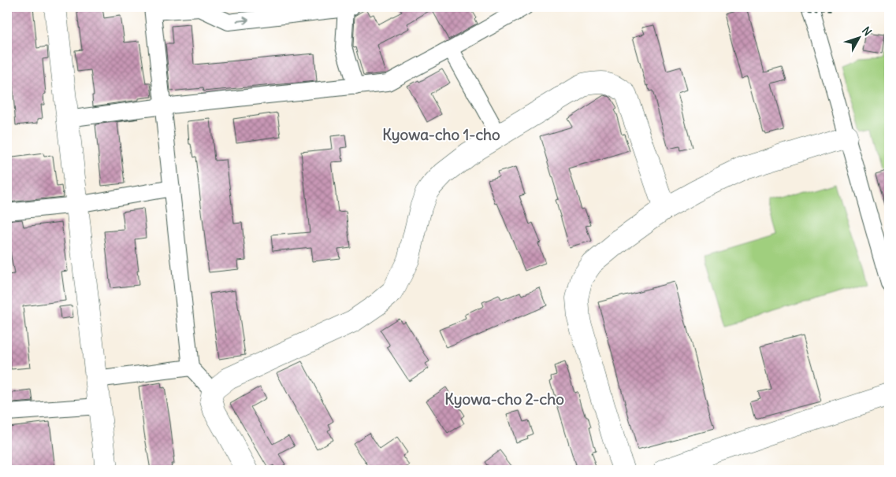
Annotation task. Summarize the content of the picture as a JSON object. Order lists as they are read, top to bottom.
{
  "districts": ["Kyowa-cho 1-cho", "Kyowa-cho 2-cho"],
  "north": "top right"
}
